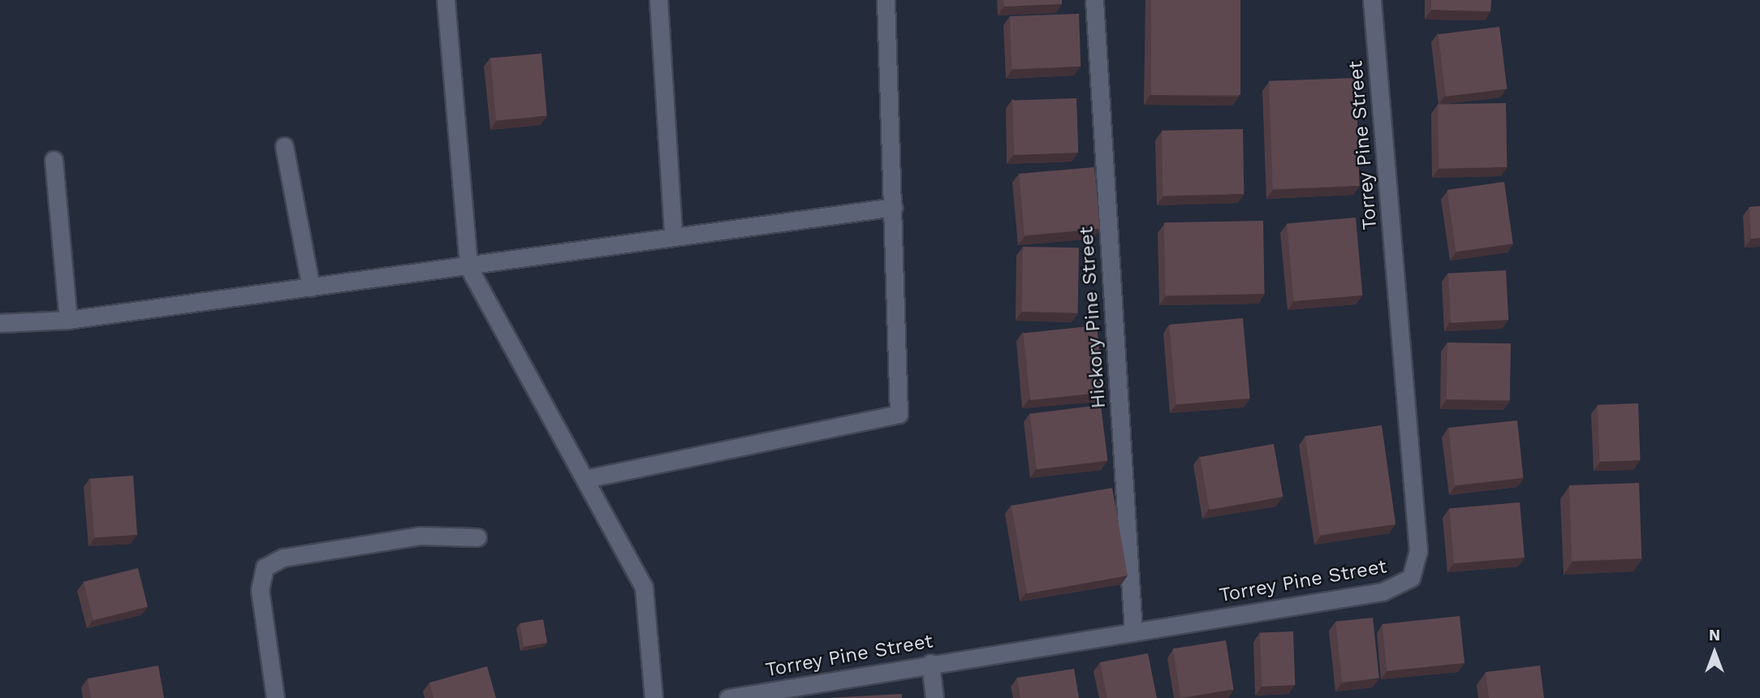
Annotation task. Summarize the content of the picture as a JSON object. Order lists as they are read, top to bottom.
{
  "streets": {
    "street": ["Torrey Pine Street", "Hickory Pine Street"]
  },
  "crossings": [
    ["Torrey Pine Street", "Hickory Pine Street"]
  ],
  "north": "top"
}
